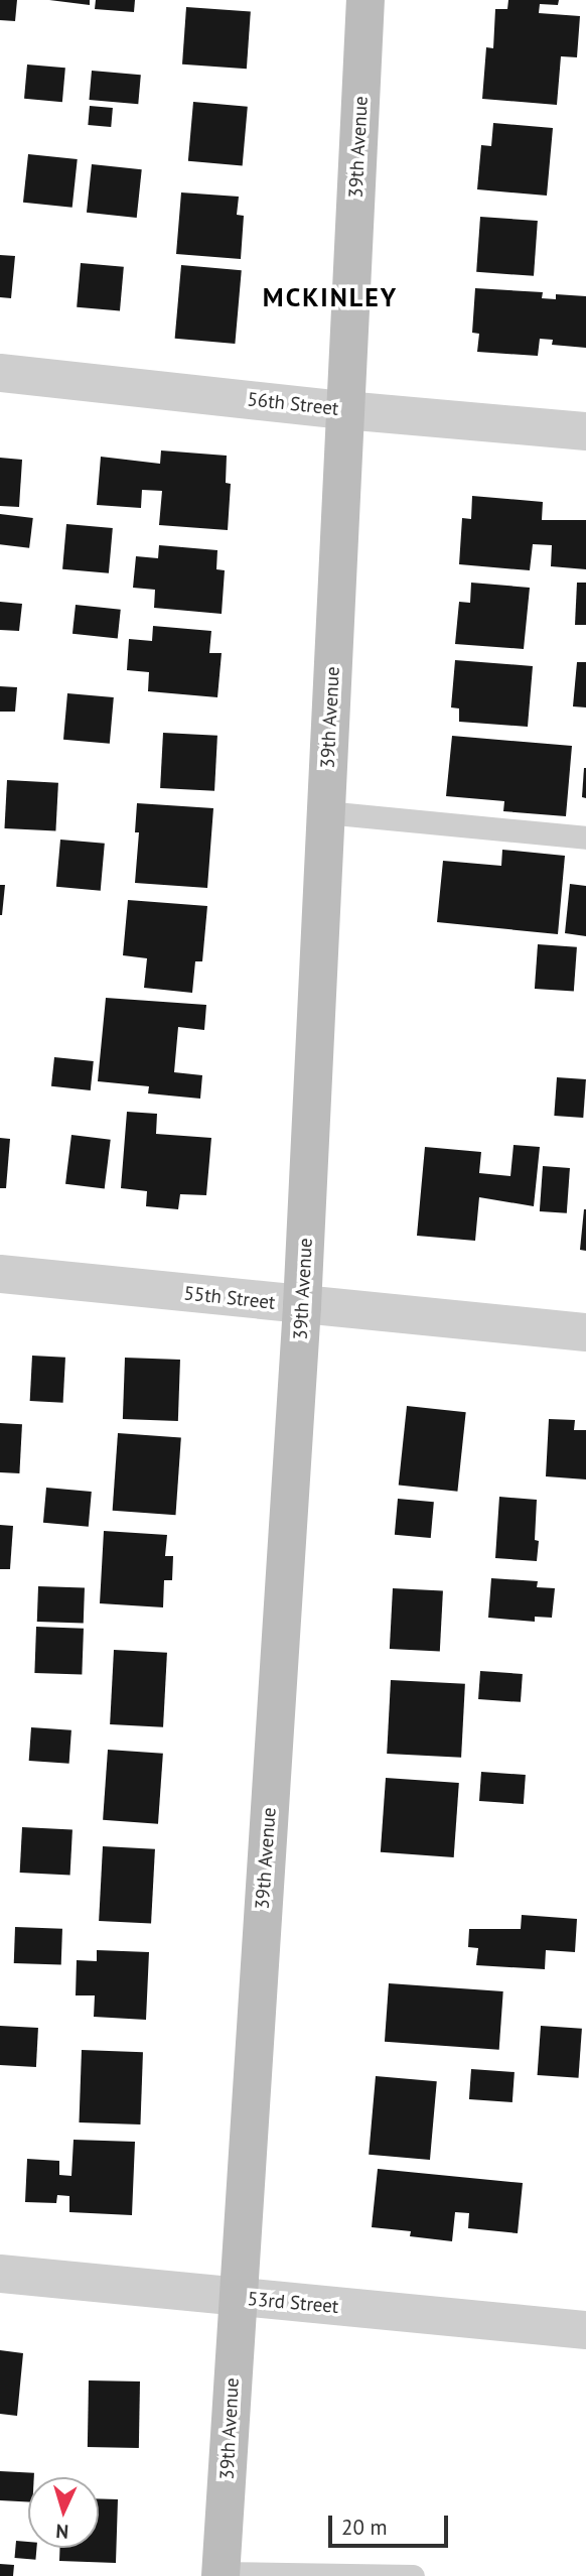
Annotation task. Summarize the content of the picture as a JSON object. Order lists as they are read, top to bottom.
{
  "streets": {
    "main road": ["39th Avenue"],
    "street": ["56th Street", "55th Street", "53rd Street"]
  },
  "crossings": [
    ["39th Avenue", "56th Street"],
    ["39th Avenue", "55th Street"],
    ["39th Avenue", "53rd Street"]
  ],
  "districts": ["MCKINLEY"],
  "scale_bar": "20 m",
  "north": "bottom"
}
